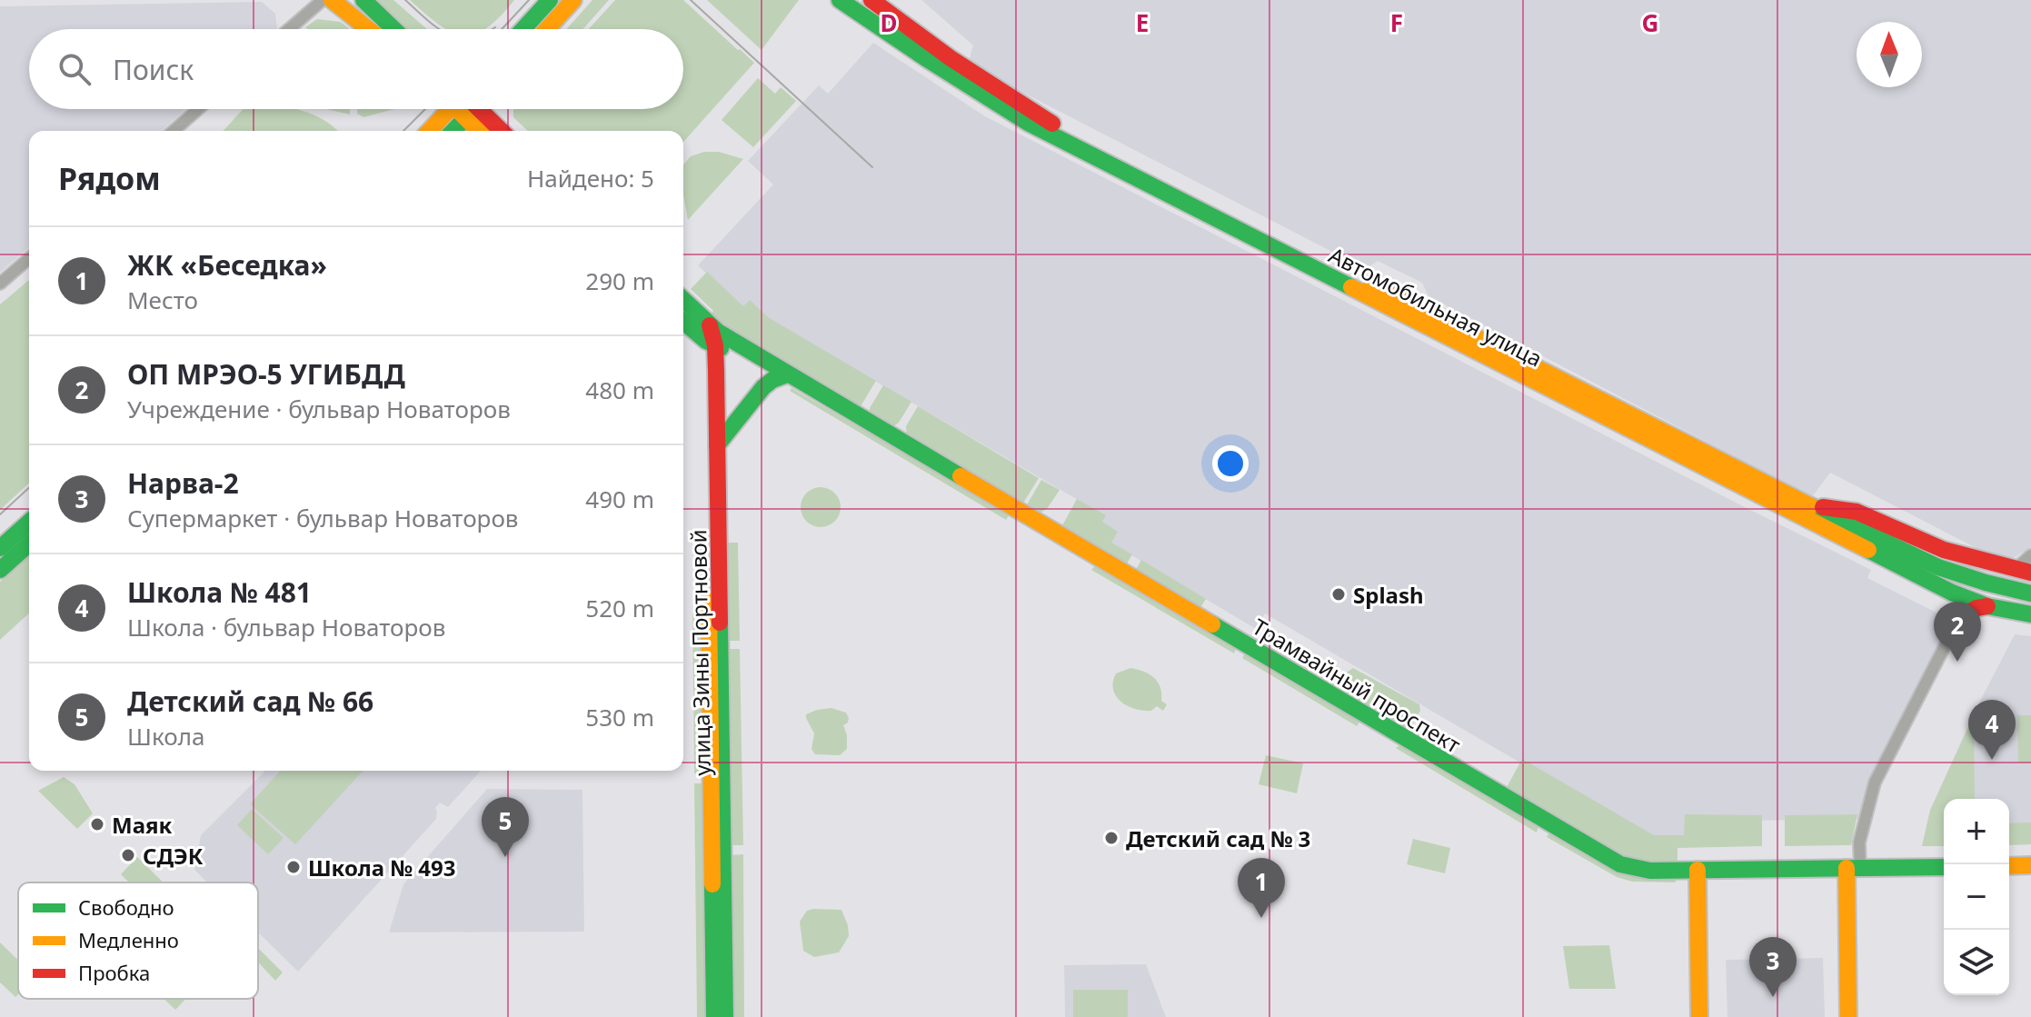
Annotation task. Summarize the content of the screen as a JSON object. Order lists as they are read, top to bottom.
{
  "streets": {
    "main road": ["Автомобильная улица", "улица Зины Портновой", "Трамвайный проспект"]
  },
  "crossings": [
    ["улица Зины Портновой", "Трамвайный проспект"]
  ],
  "places": [
    "Splash",
    "Маяк",
    "Детский сад № 3",
    "СДЭК",
    "Школа № 493"
  ],
  "legend": ["Свободно", "Медленно", "Пробка"],
  "north": "top",
  "page": {
    "search": "Поиск",
    "heading": ["Рядом", "Найдено: 5"],
    "list": [
      {
        "mark": "1",
        "name": "ЖК «Беседка»",
        "note": "Место",
        "value": "290 m"
      },
      {
        "mark": "2",
        "name": "ОП МРЭО-5 УГИБДД",
        "note": "Учреждение · бульвар Новаторов",
        "value": "480 m"
      },
      {
        "mark": "3",
        "name": "Нарва-2",
        "note": "Супермаркет · бульвар Новаторов",
        "value": "490 m"
      },
      {
        "mark": "4",
        "name": "Школа № 481",
        "note": "Школа · бульвар Новаторов",
        "value": "520 m"
      },
      {
        "mark": "5",
        "name": "Детский сад № 66",
        "note": "Школа",
        "value": "530 m"
      }
    ],
    "pins": [
      "2",
      "4",
      "5",
      "1",
      "3"
    ],
    "map_buttons": ["+", "−"]
  },
  "grid": {
    "columns": [
      "D",
      "E",
      "F",
      "G"
    ]
  }
}
